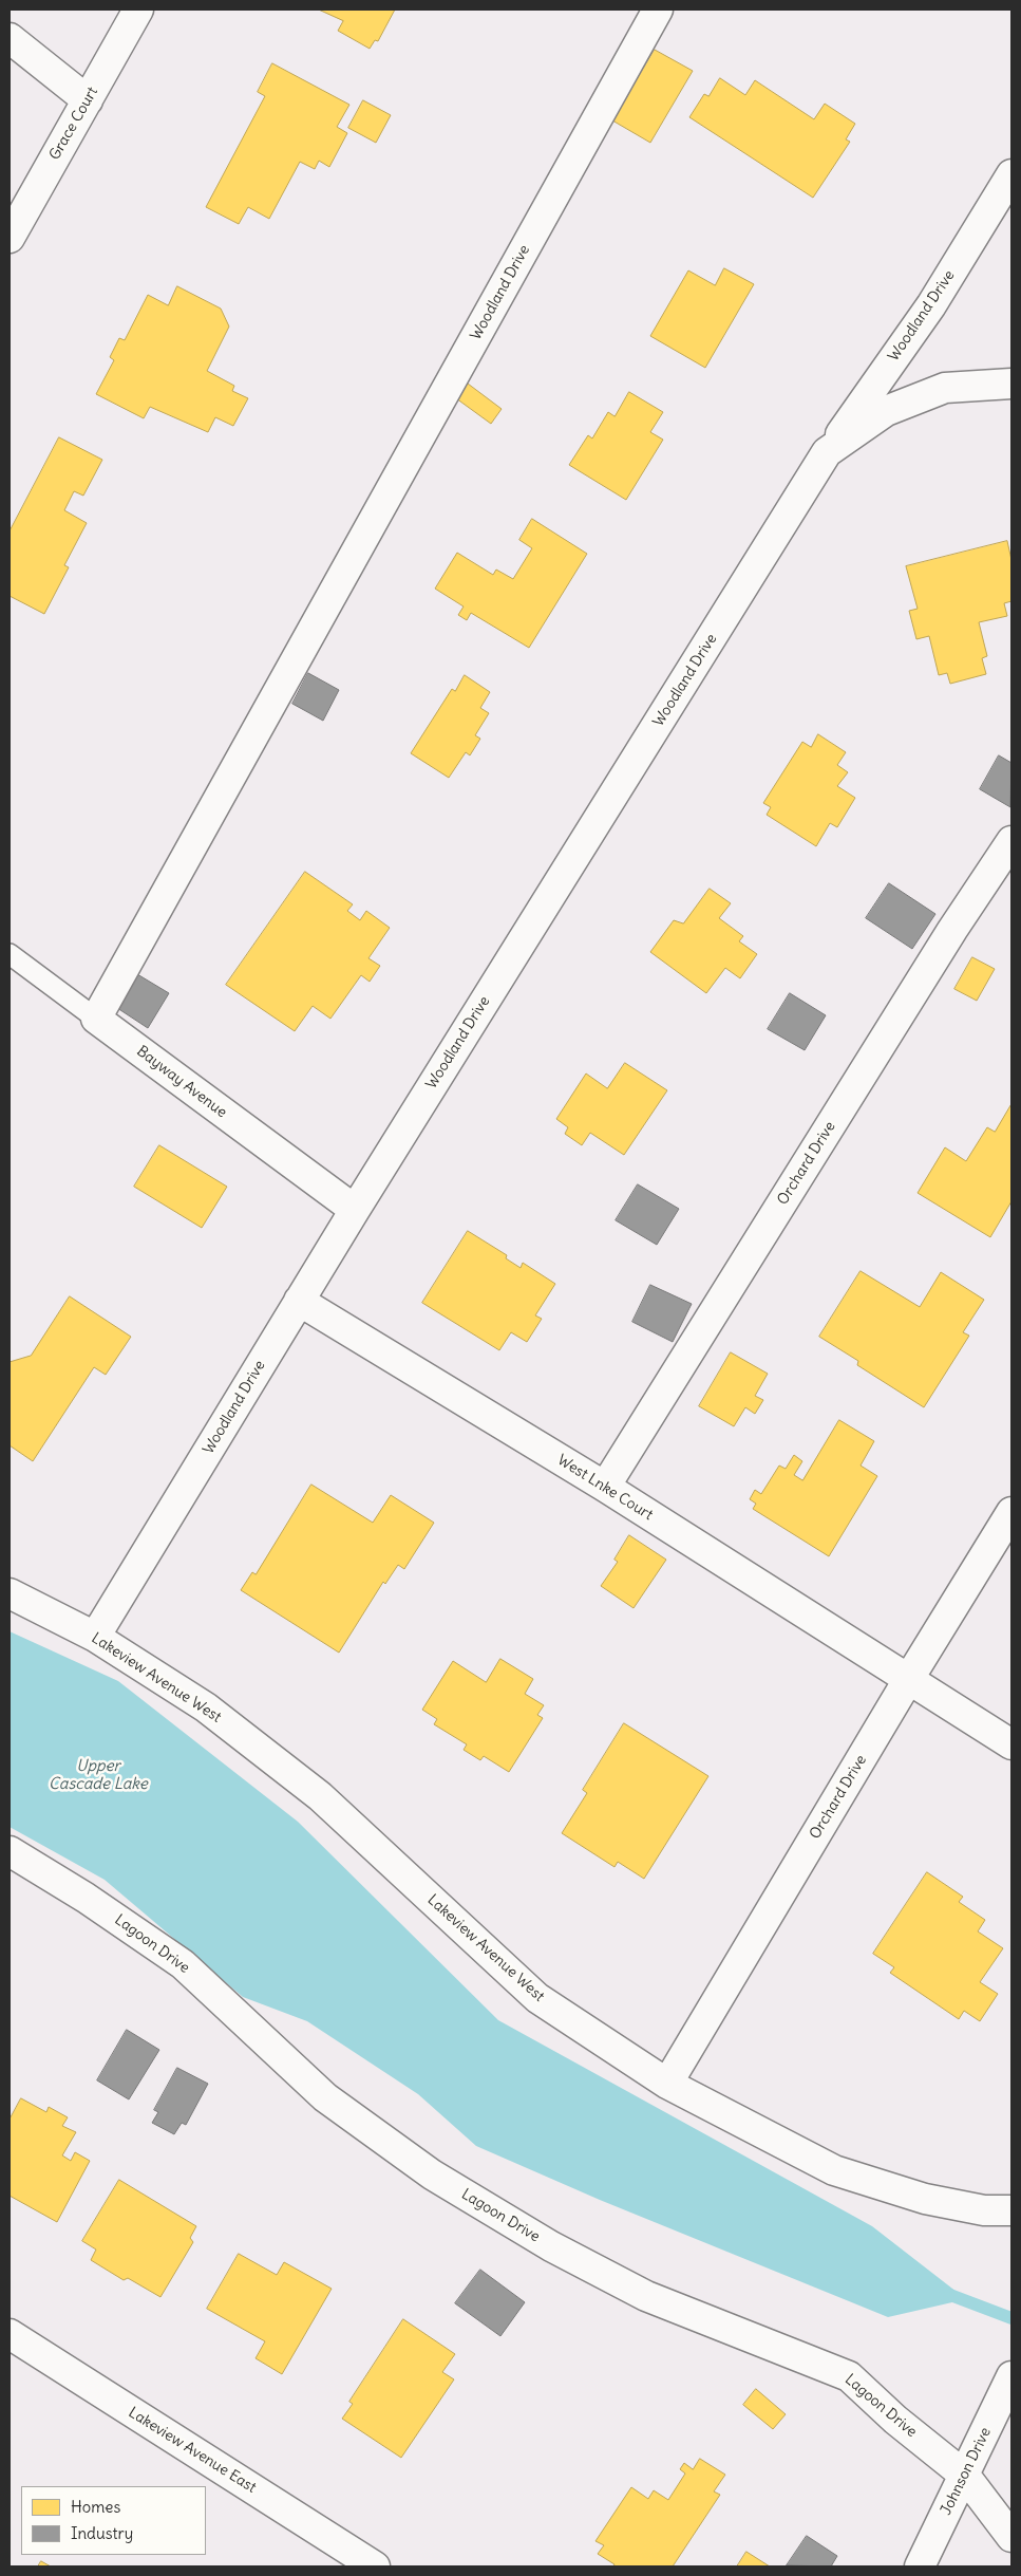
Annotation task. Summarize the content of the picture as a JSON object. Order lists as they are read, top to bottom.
{
  "streets": {
    "street": [
      "Grace Court",
      "Woodland Drive",
      "Bayway Avenue",
      "Orchard Drive",
      "West Lnke Court",
      "Lakeview Avenue West",
      "Lagoon Drive",
      "Lakeview Avenue East",
      "Johnson Drive"
    ]
  },
  "crossings": [
    ["Woodland Drive", "Bayway Avenue"],
    ["Woodland Drive", "West Lnke Court"],
    ["Woodland Drive", "Lakeview Avenue West"],
    ["Orchard Drive", "West Lnke Court"],
    ["Orchard Drive", "Lakeview Avenue West"],
    ["Lagoon Drive", "Johnson Drive"]
  ],
  "water": ["Upper Cascade Lake"],
  "legend": ["Homes", "Industry"]
}
